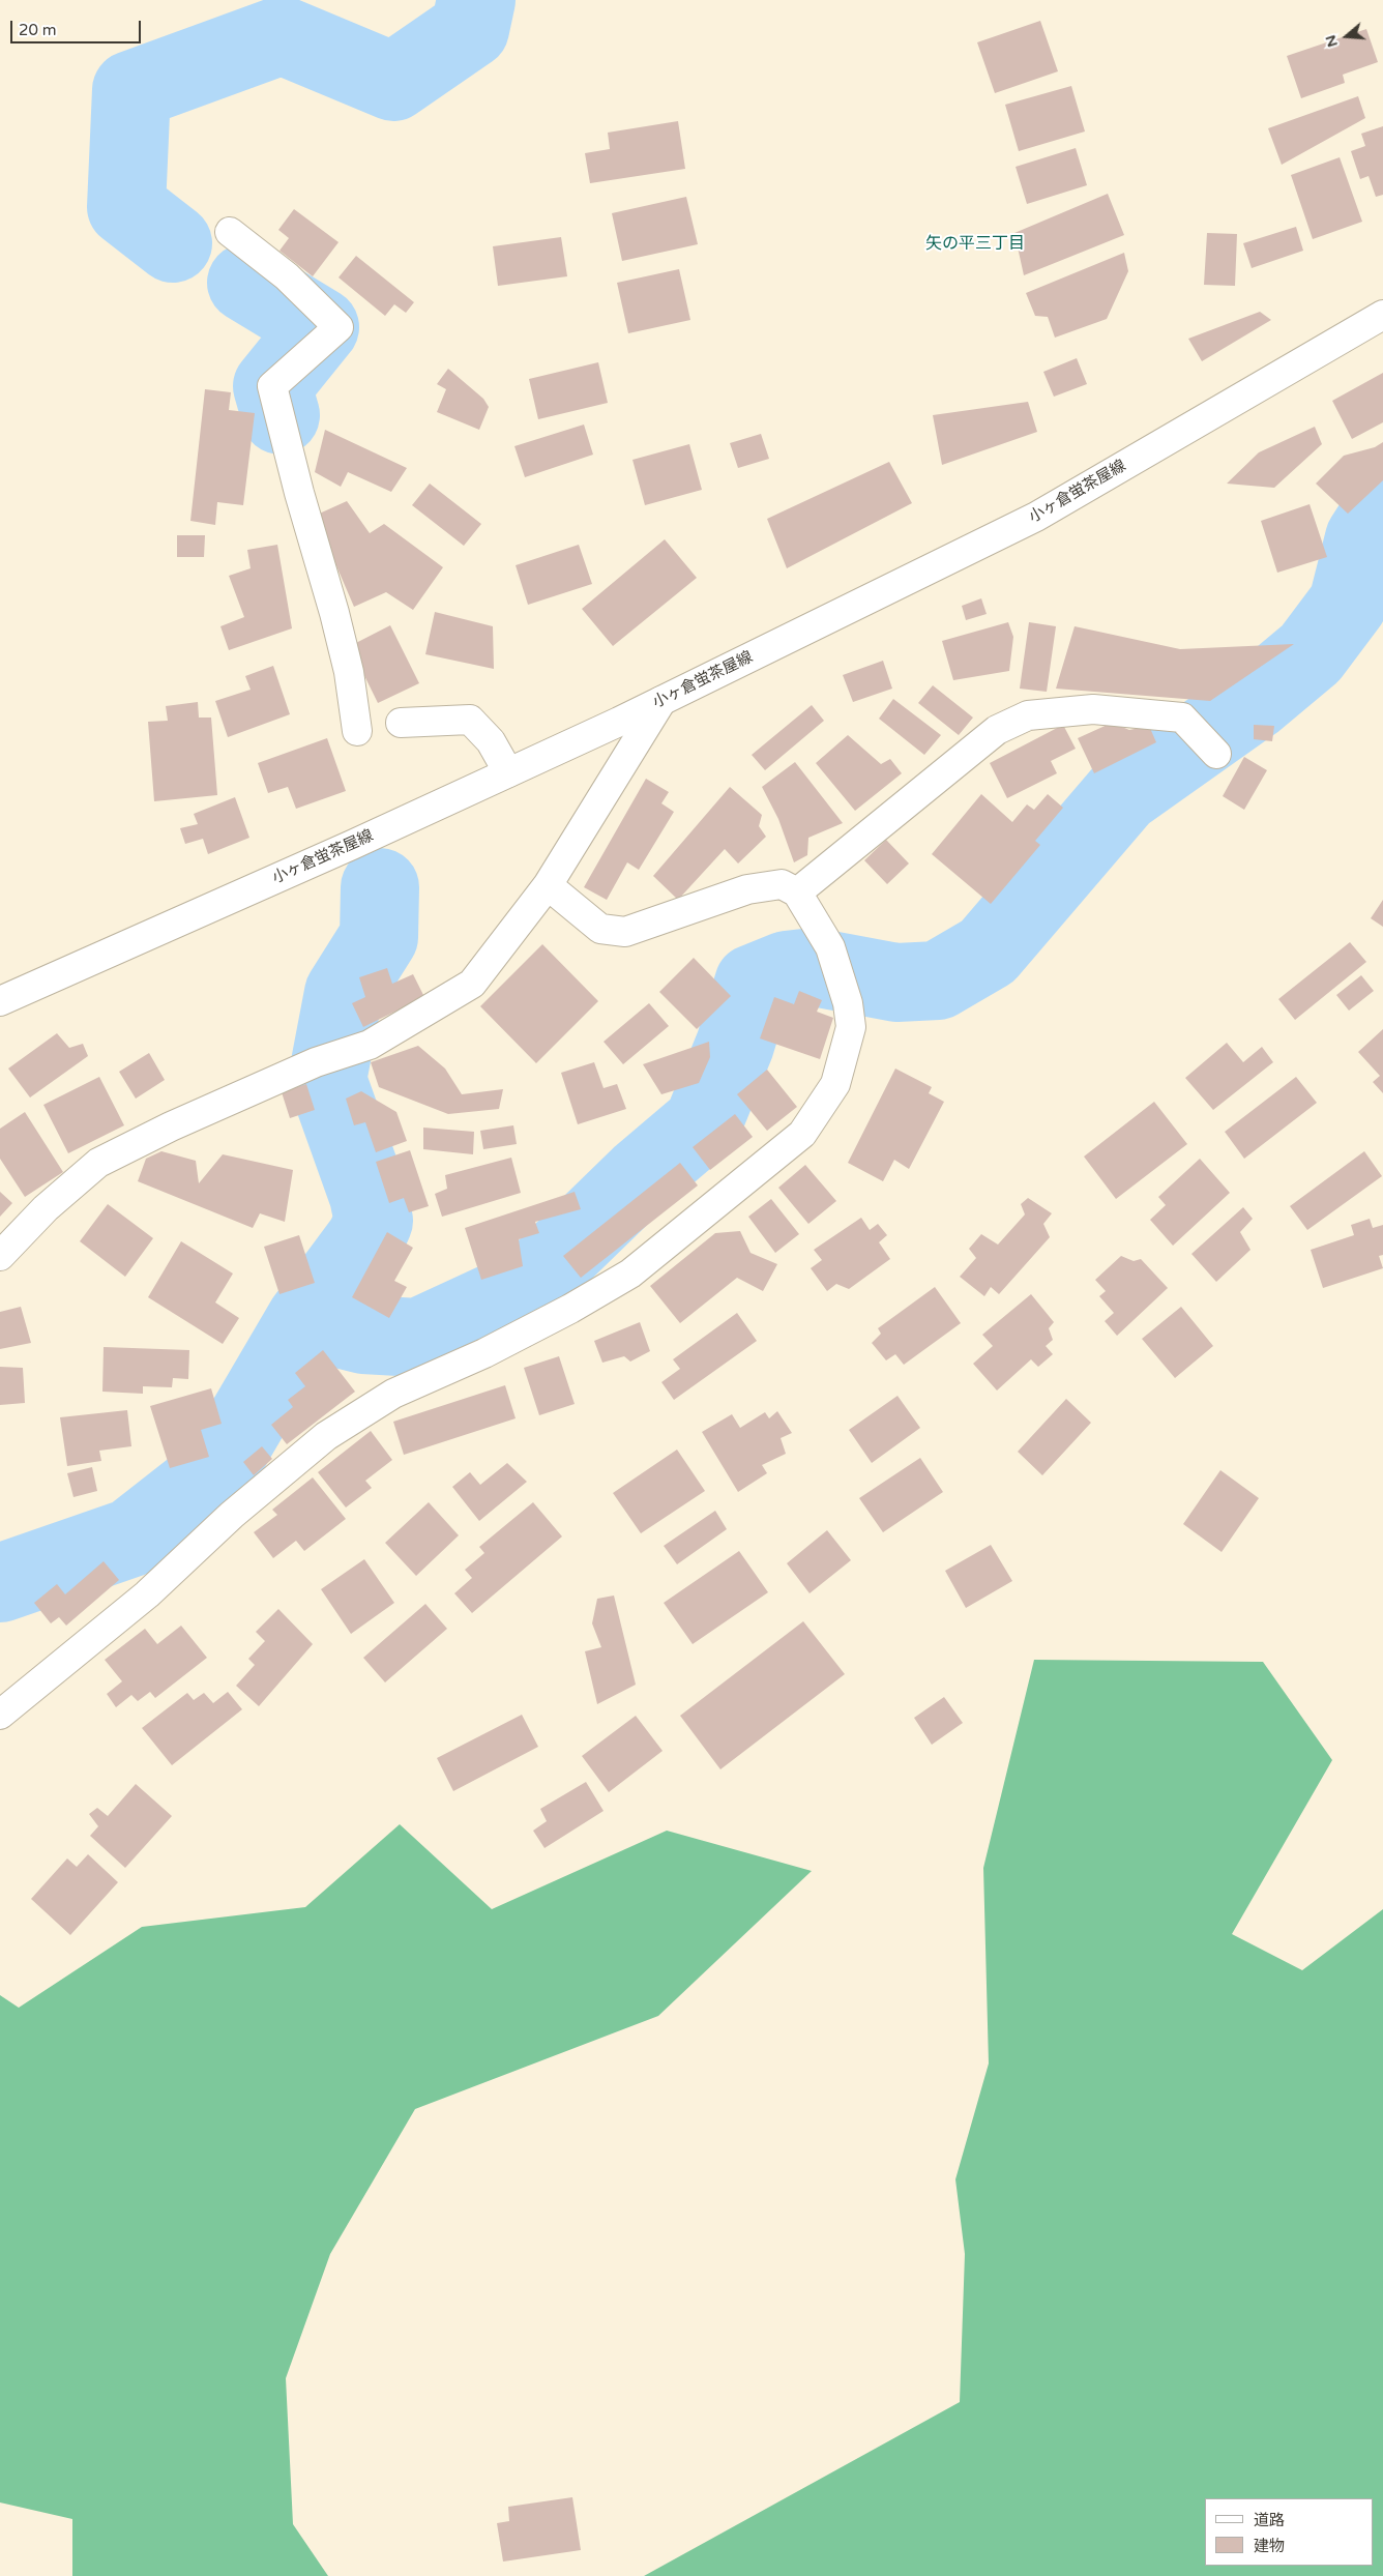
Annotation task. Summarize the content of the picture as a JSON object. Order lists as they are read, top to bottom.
{
  "streets": {
    "street": ["小ヶ倉蛍茶屋線"]
  },
  "districts": ["矢の平三丁目"],
  "legend": ["道路", "建物"],
  "scale_bar": "20 m",
  "north": "left"
}
